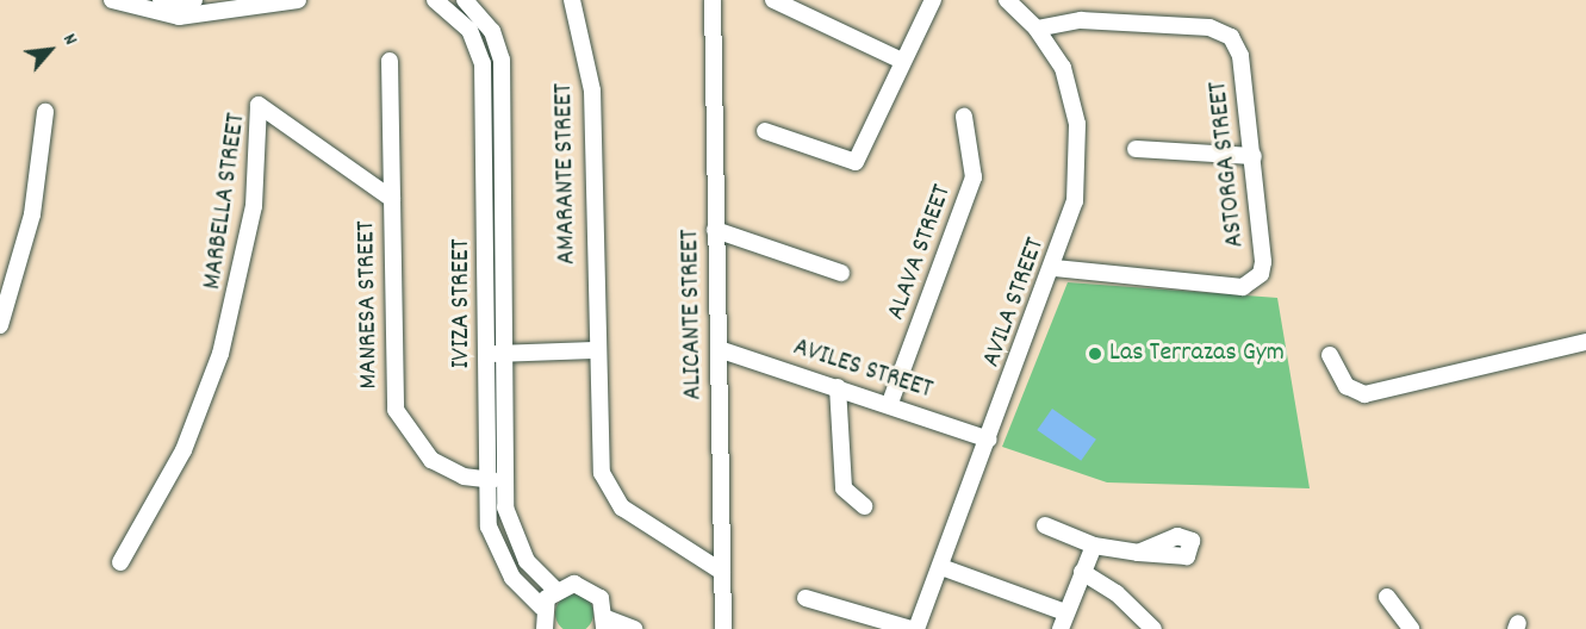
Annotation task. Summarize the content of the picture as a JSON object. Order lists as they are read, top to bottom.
{
  "streets": {
    "street": [
      "ASTORGA STREET",
      "AMARANTE STREET",
      "MARBELLA STREET",
      "ALAVA STREET",
      "AVILA STREET",
      "IVIZA STREET",
      "MANRESA STREET",
      "ALICANTE STREET",
      "AVILES STREET"
    ]
  },
  "crossings": [
    ["ASTORGA STREET", "AVILA STREET"],
    ["AMARANTE STREET", "ALICANTE STREET"],
    ["MARBELLA STREET", "MANRESA STREET"],
    ["ALAVA STREET", "AVILES STREET"],
    ["AVILA STREET", "AVILES STREET"],
    ["IVIZA STREET", "MANRESA STREET"],
    ["ALICANTE STREET", "AVILES STREET"]
  ],
  "places": ["Las Terrazas Gym"],
  "north": "top right"
}
